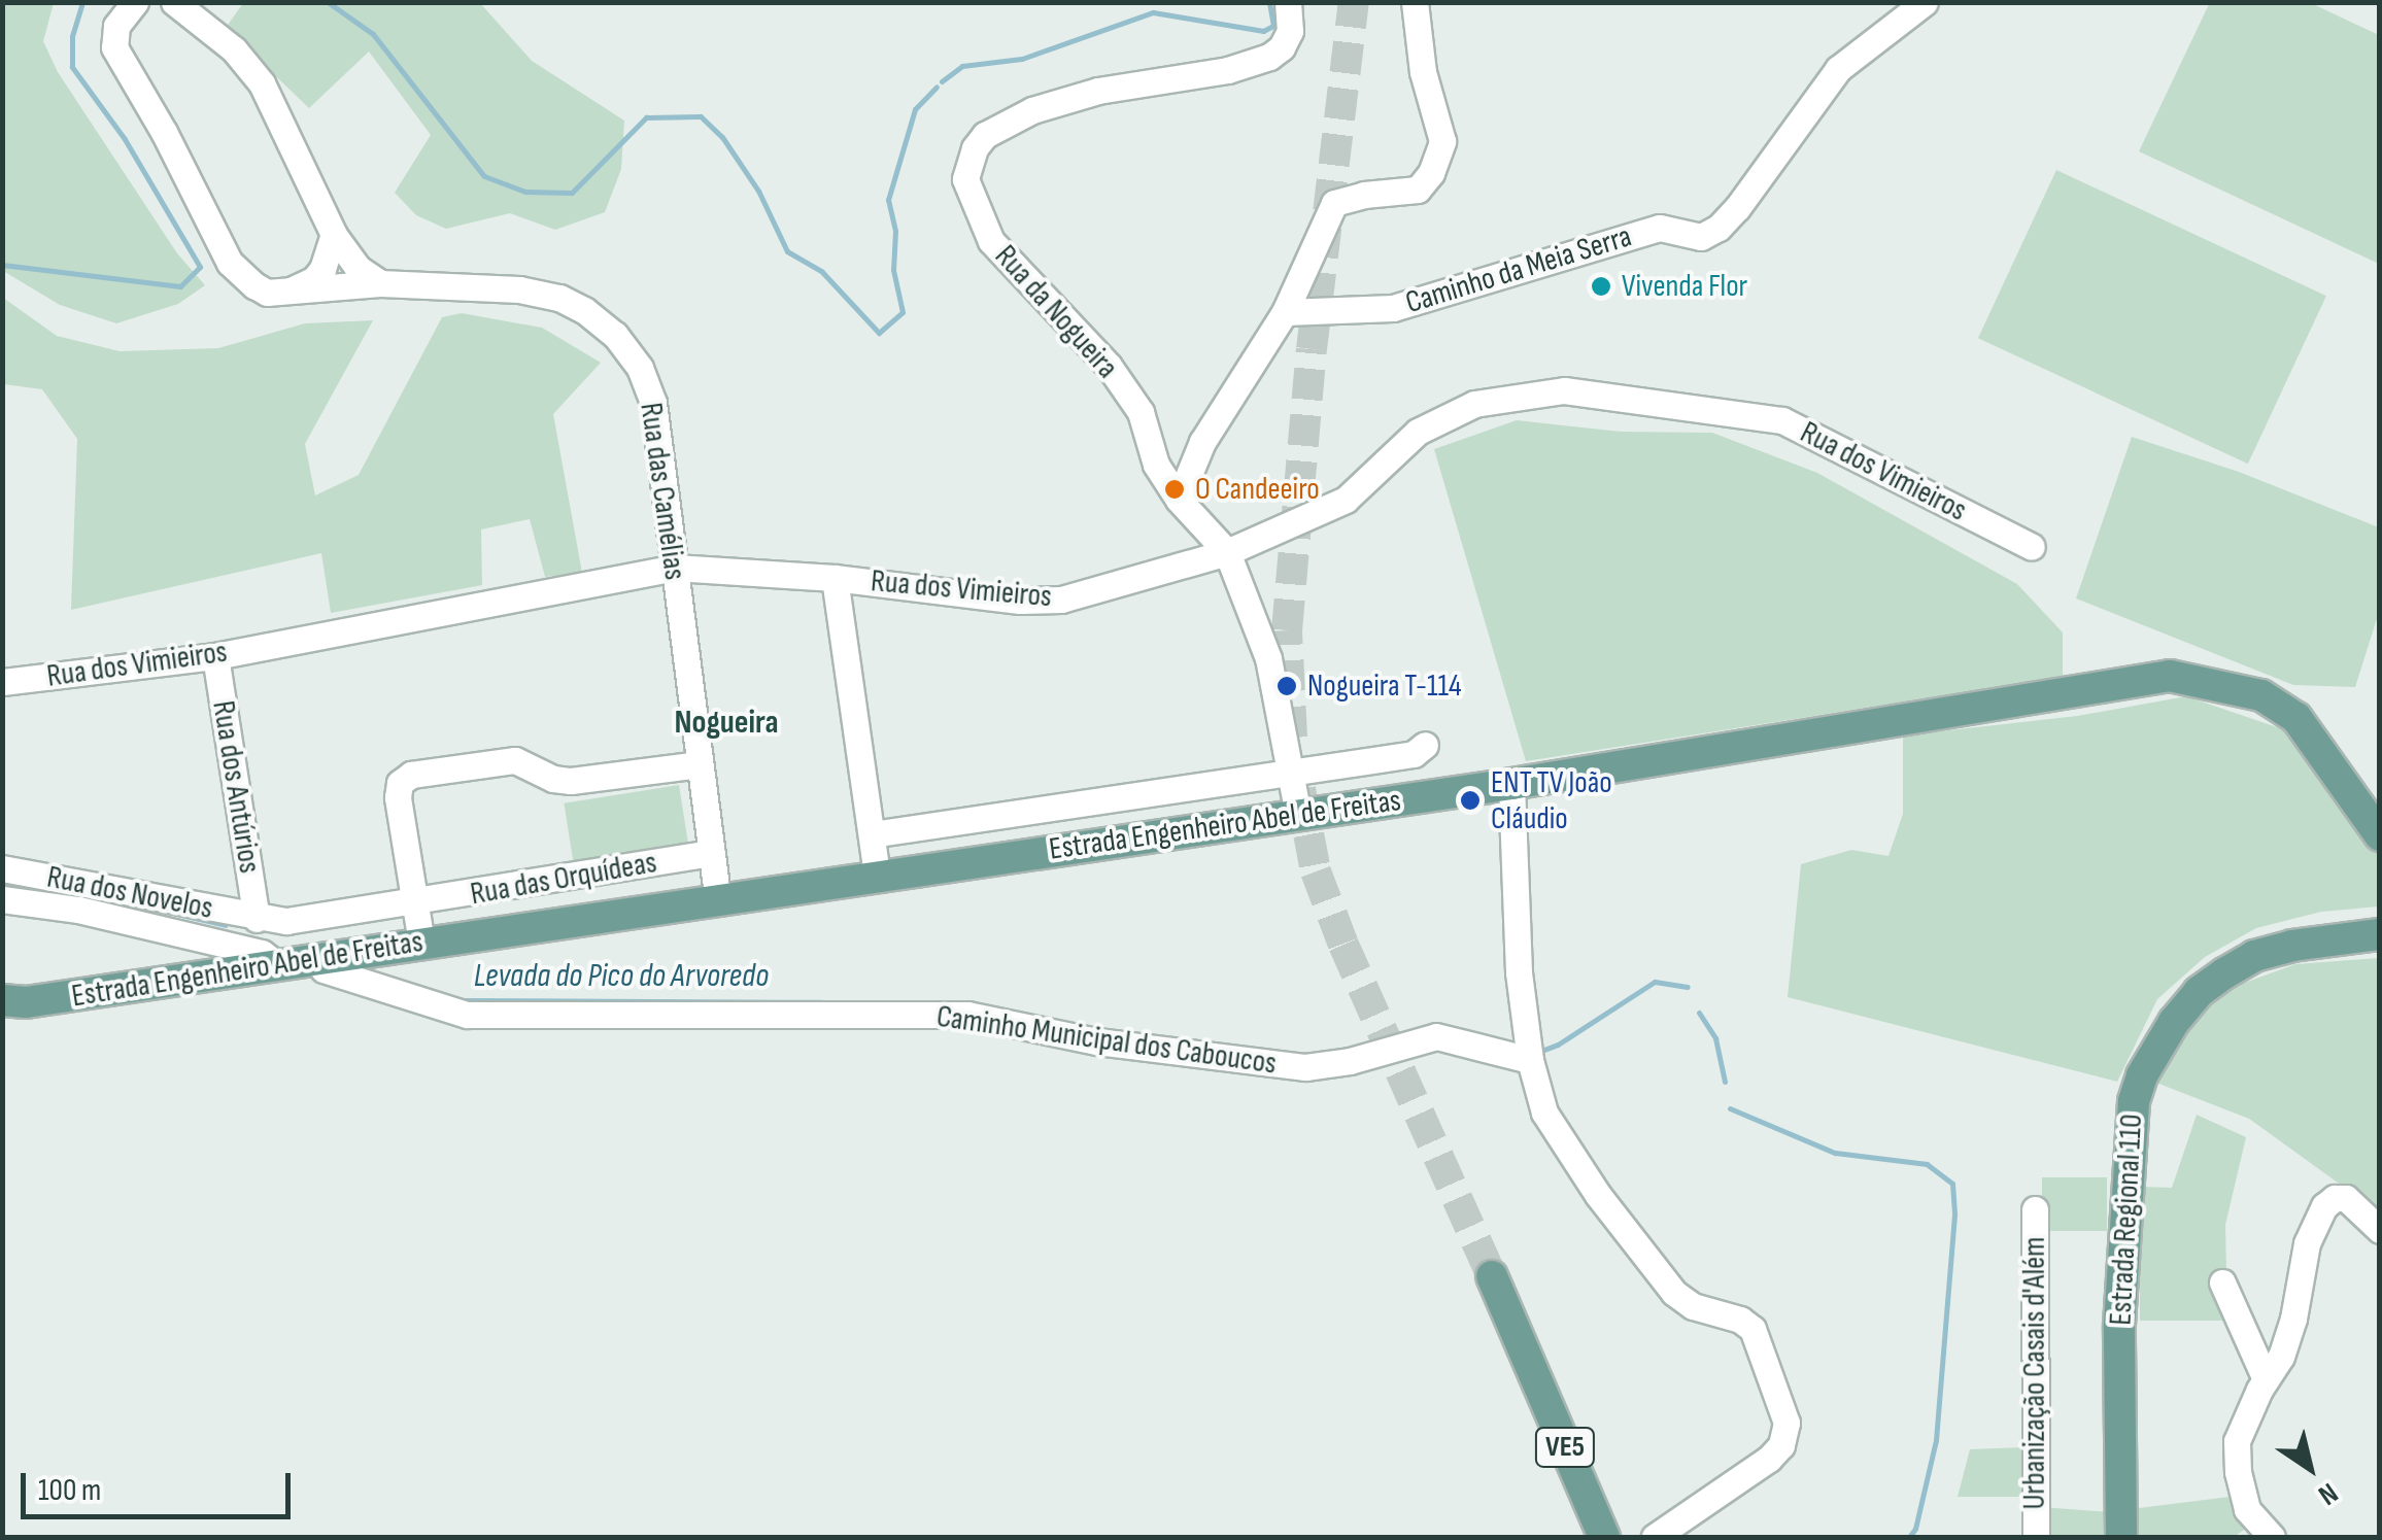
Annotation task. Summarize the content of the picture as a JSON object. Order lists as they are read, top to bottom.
{
  "streets": {
    "main road": ["Estrada Engenheiro Abel de Freitas", "Estrada Regional 110", "VE5"],
    "street": [
      "Caminho da Meia Serra",
      "Rua da Nogueira",
      "Rua dos Vimieiros",
      "Rua das Camélias",
      "Rua dos Antúrios",
      "Rua das Orquídeas",
      "Rua dos Novelos",
      "Caminho Municipal dos Caboucos",
      "Urbanização Casais d'Além"
    ]
  },
  "crossings": [
    ["Rua da Nogueira", "Rua dos Vimieiros"],
    ["Rua da Nogueira", "Estrada Engenheiro Abel de Freitas"],
    ["Rua dos Vimieiros", "Rua das Camélias"],
    ["Rua dos Vimieiros", "Rua dos Antúrios"],
    ["Rua das Camélias", "Estrada Engenheiro Abel de Freitas"],
    ["Rua das Camélias", "Rua das Orquídeas"],
    ["Rua dos Antúrios", "Rua das Orquídeas"],
    ["Rua dos Antúrios", "Rua dos Novelos"],
    ["Estrada Engenheiro Abel de Freitas", "Caminho Municipal dos Caboucos"],
    ["Rua das Orquídeas", "Rua dos Novelos"]
  ],
  "districts": ["Nogueira"],
  "water": ["Levada do Pico do Arvoredo"],
  "places": [
    "Vivenda Flor",
    "O Candeeiro",
    "Nogueira T-114",
    "ENT TV João Cláudio"
  ],
  "scale_bar": "100 m",
  "north": "bottom right"
}
